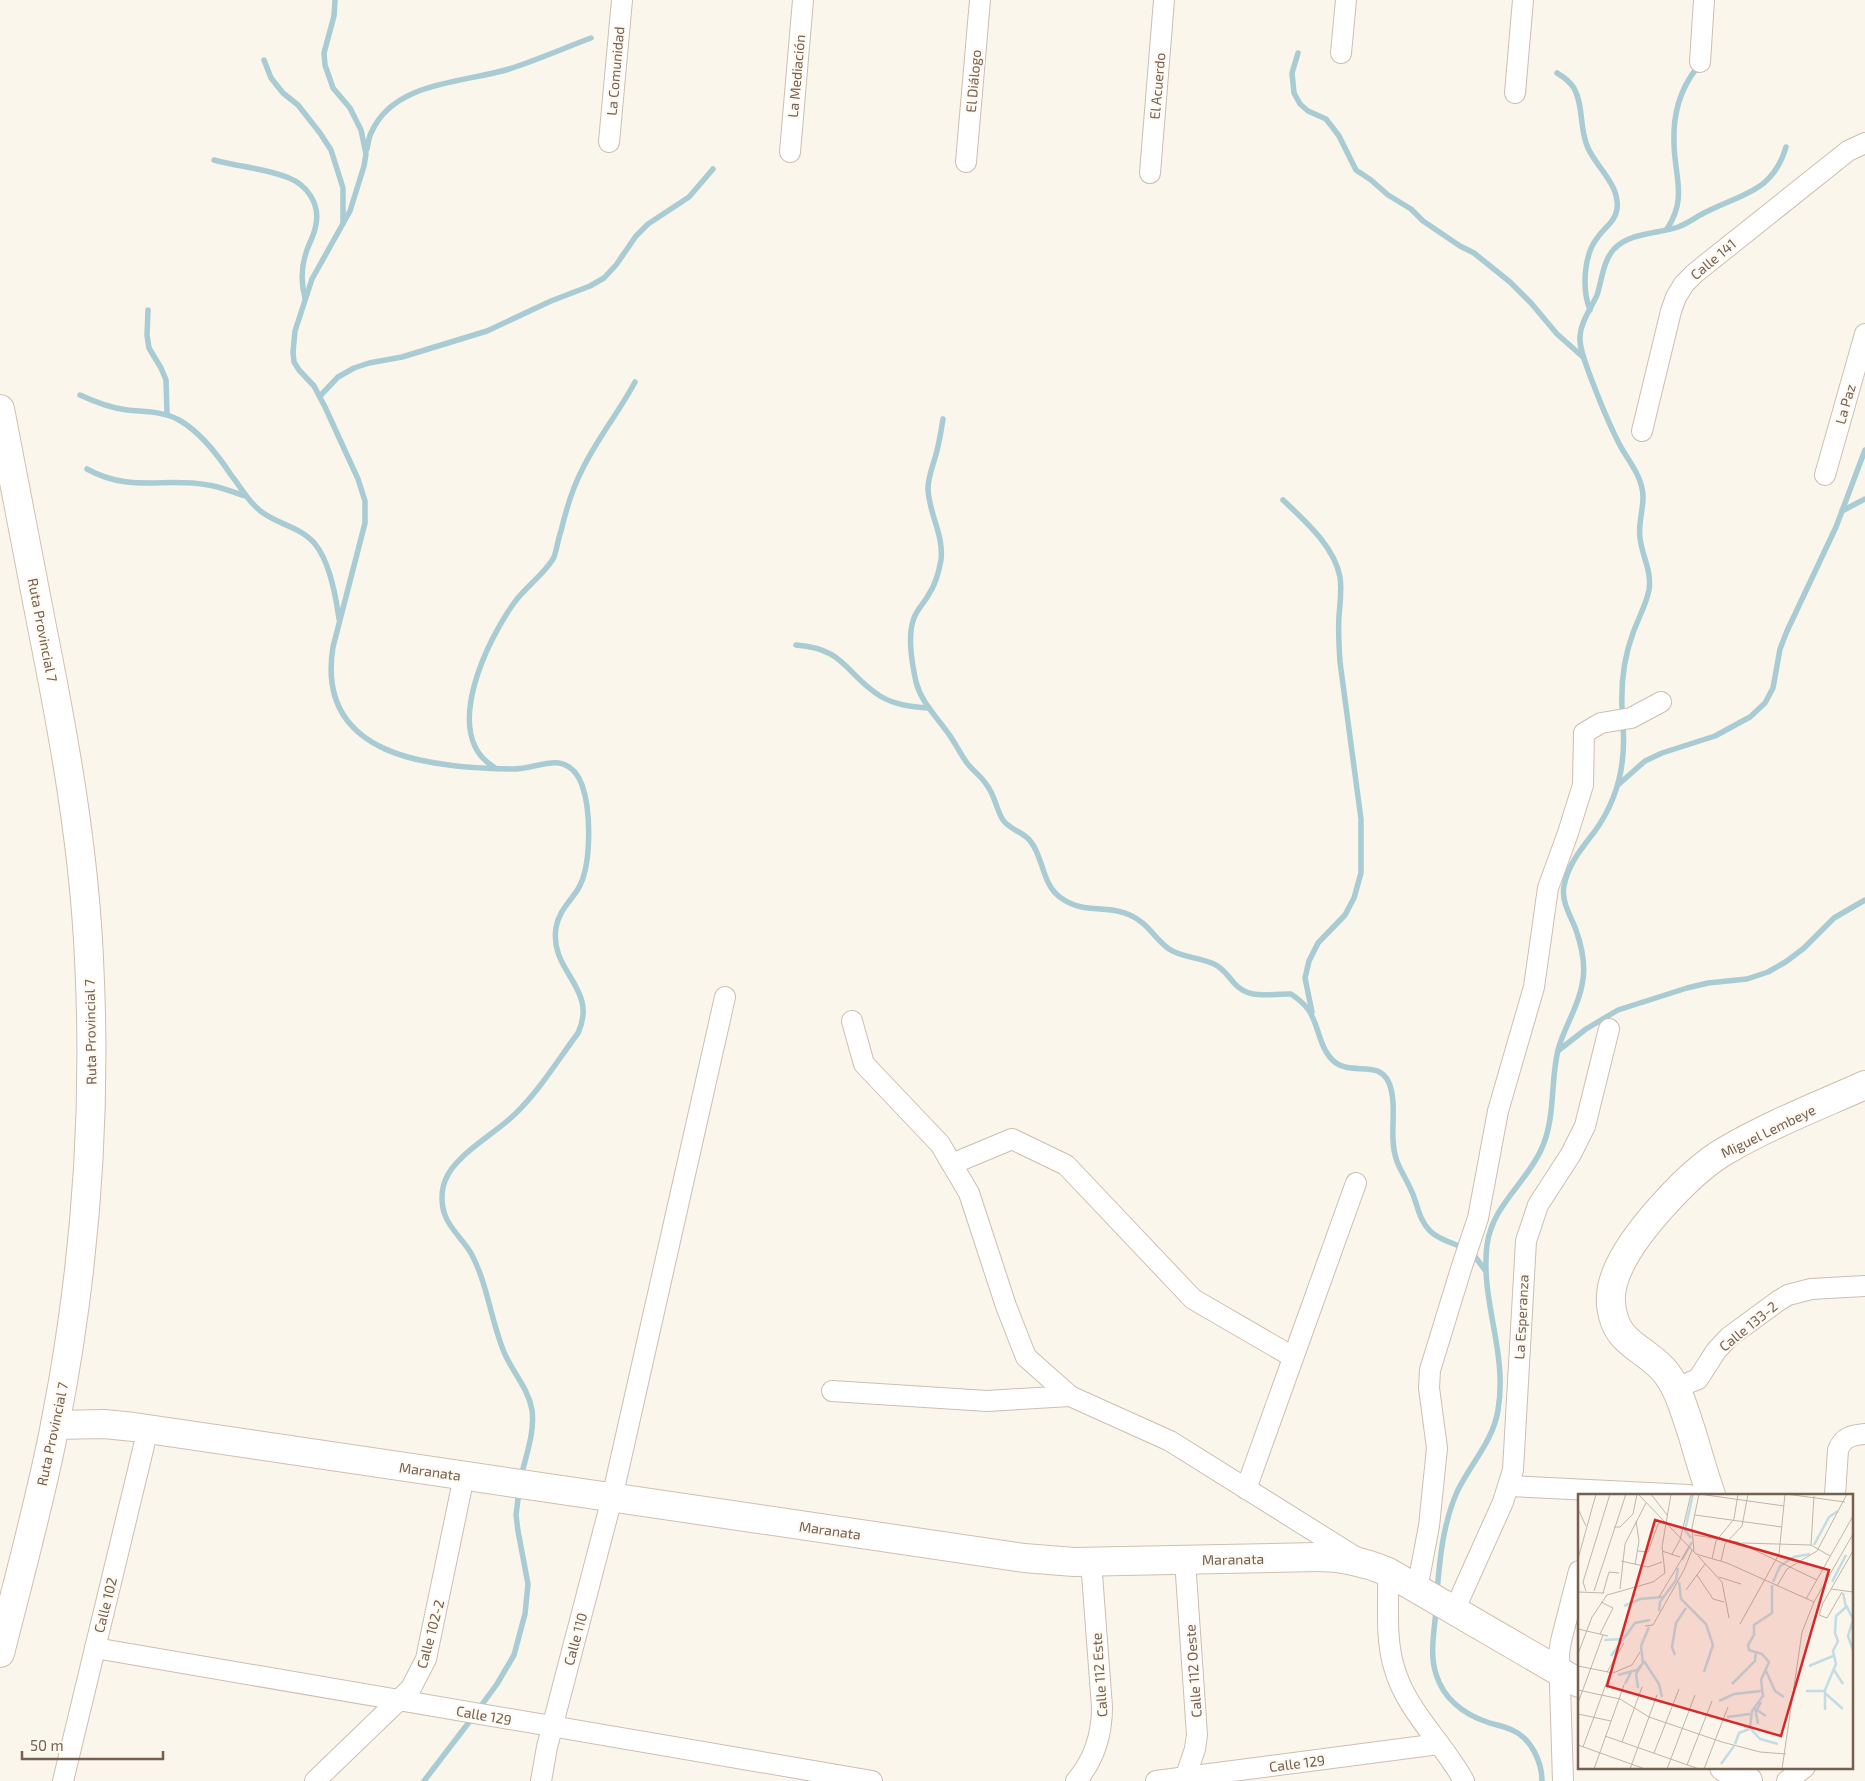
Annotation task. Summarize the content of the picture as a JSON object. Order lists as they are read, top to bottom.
{
  "streets": {
    "street": [
      "La Comunidad",
      "La Mediación",
      "El Diálogo",
      "El Acuerdo",
      "Calle 141",
      "La Paz",
      "Ruta Provincial 7",
      "Miguel Lembeye",
      "La Esperanza",
      "Calle 133-2",
      "Maranata",
      "Calle 102",
      "Calle 102-2",
      "Calle 110",
      "Calle 112 Oeste",
      "Calle 112 Este",
      "Calle 129"
    ]
  },
  "crossings": [
    ["Ruta Provincial 7", "Maranata"],
    ["Miguel Lembeye", "Calle 133-2"],
    ["La Esperanza", "Maranata"],
    ["Maranata", "Calle 102"],
    ["Maranata", "Calle 102-2"],
    ["Maranata", "Calle 110"],
    ["Maranata", "Calle 112 Oeste"],
    ["Maranata", "Calle 112 Este"],
    ["Calle 102", "Calle 129"],
    ["Calle 102-2", "Calle 129"],
    ["Calle 110", "Calle 129"],
    ["Calle 112 Oeste", "Calle 129"]
  ],
  "scale_bar": "50 m"
}
